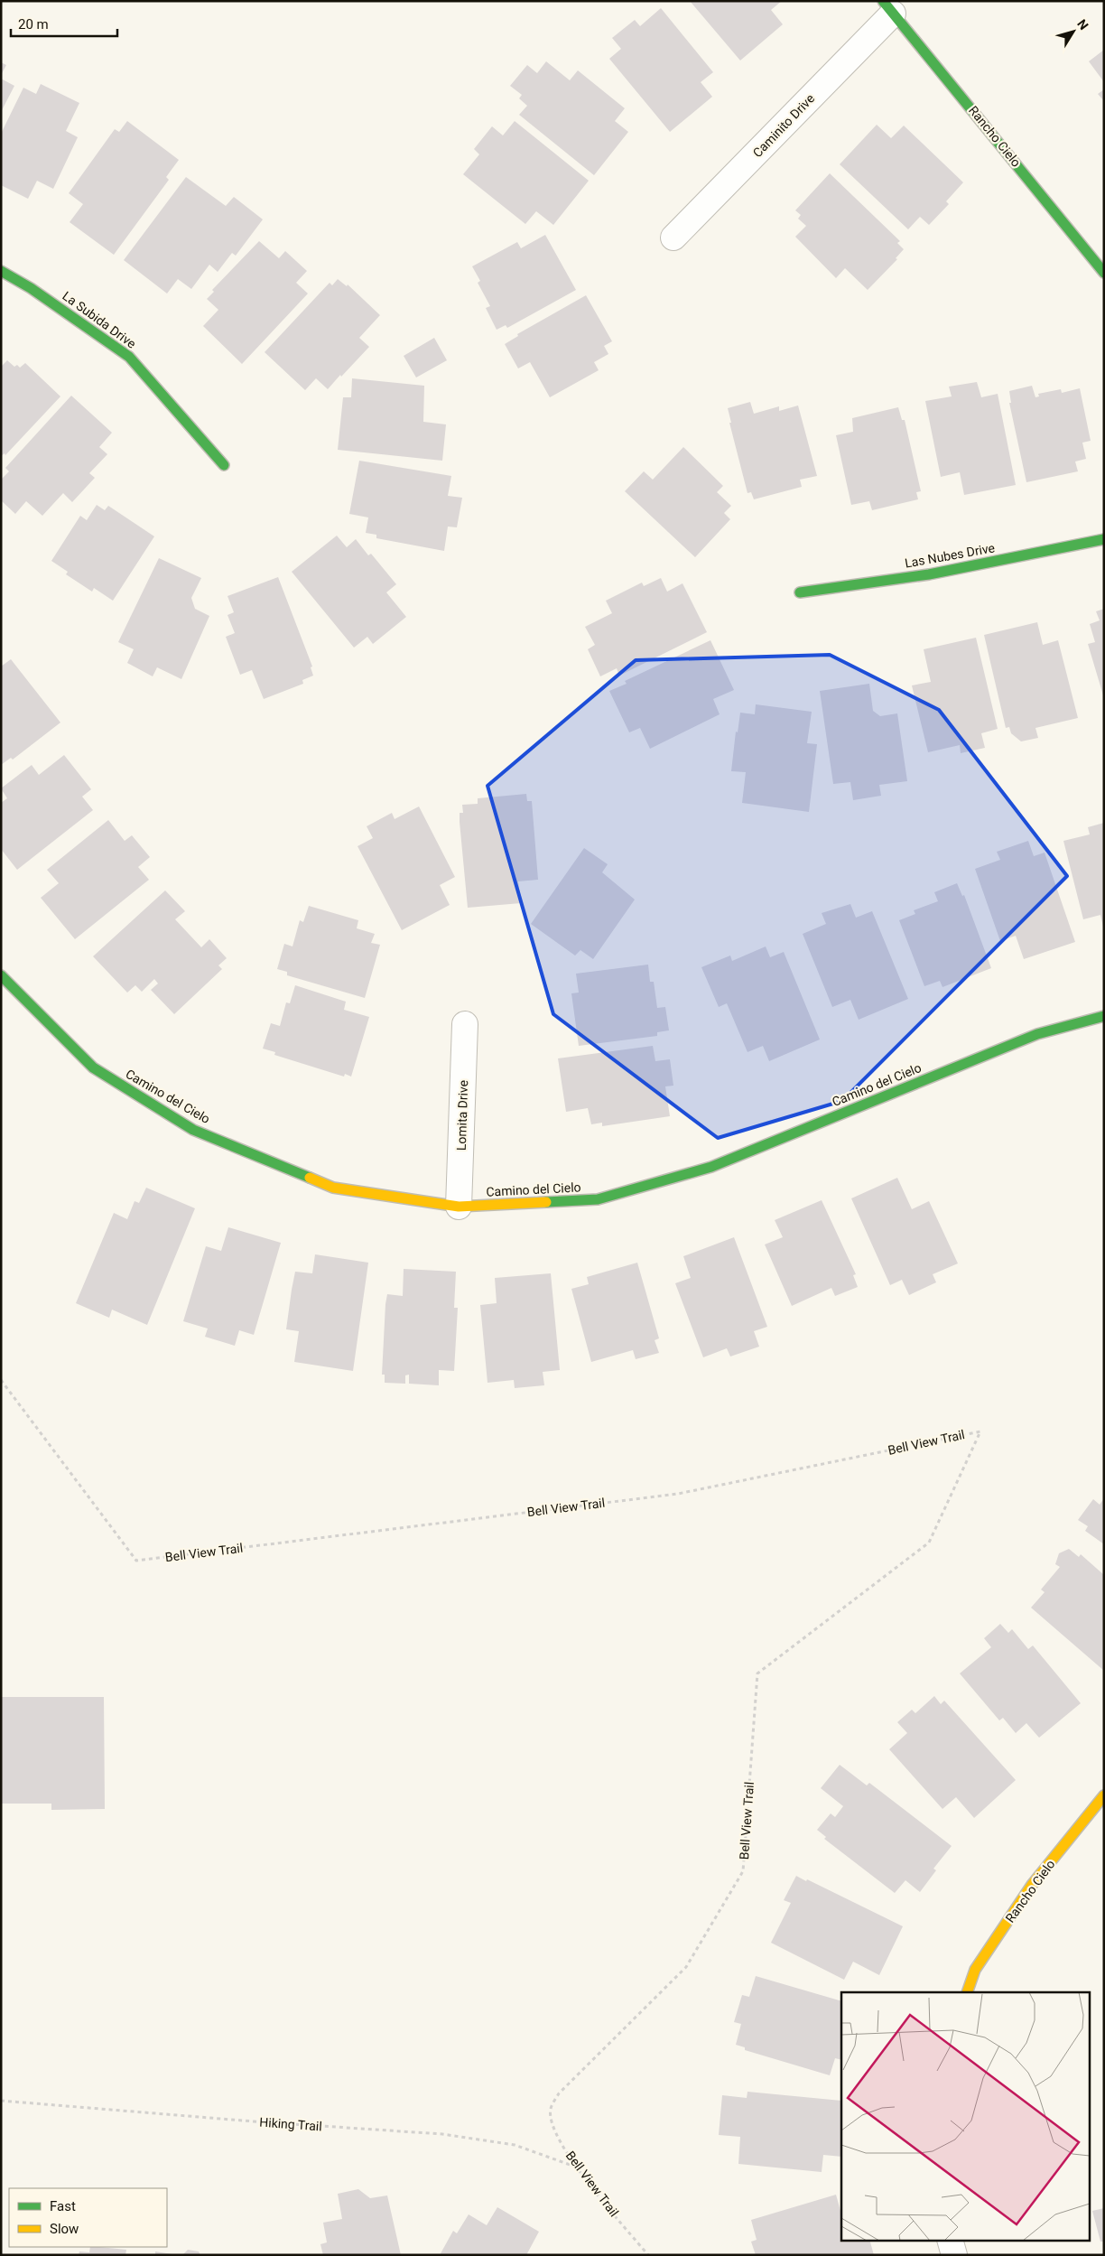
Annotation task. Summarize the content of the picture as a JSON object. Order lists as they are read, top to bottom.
{
  "streets": {
    "street": [
      "Caminito Drive",
      "Rancho Cielo",
      "La Subida Drive",
      "Las Nubes Drive",
      "Camino del Cielo",
      "Lomita Drive"
    ],
    "path": ["Bell View Trail", "Hiking Trail"]
  },
  "crossings": [
    ["Caminito Drive", "Rancho Cielo"],
    ["Camino del Cielo", "Lomita Drive"],
    ["Bell View Trail", "Hiking Trail"]
  ],
  "legend": ["Fast", "Slow"],
  "scale_bar": "20 m",
  "north": "top right"
}
